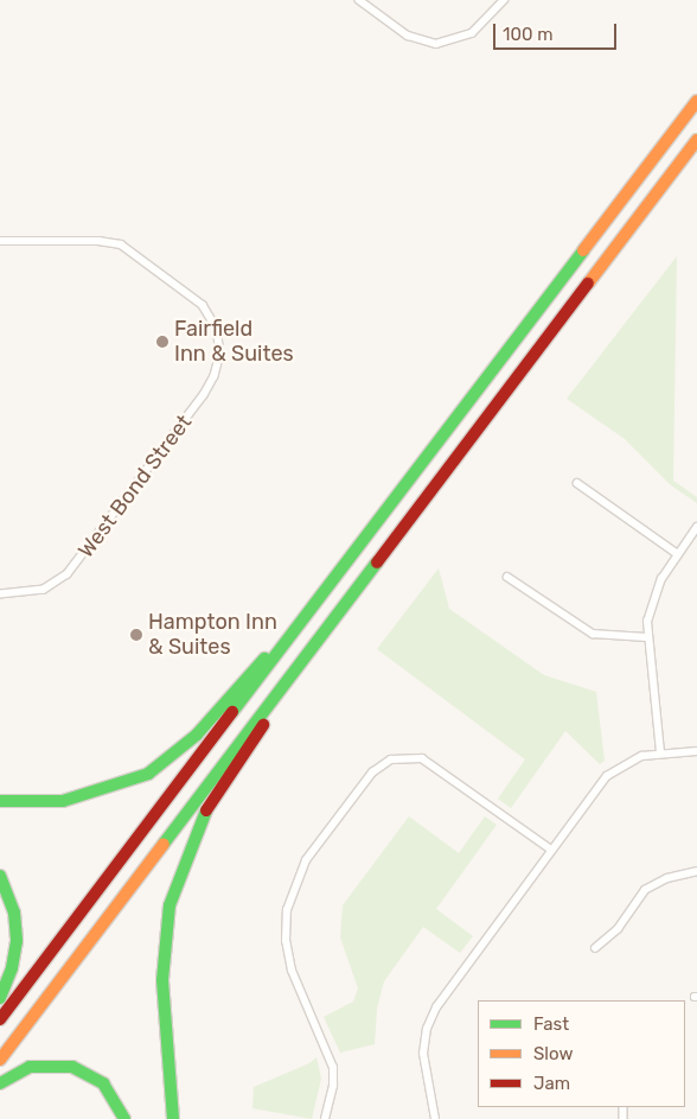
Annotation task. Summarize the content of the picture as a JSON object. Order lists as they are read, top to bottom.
{
  "streets": {
    "street": ["West Bond Street"]
  },
  "places": ["Fairfield Inn & Suites", "Hampton Inn & Suites"],
  "legend": ["Fast", "Slow", "Jam"],
  "scale_bar": "100 m"
}
